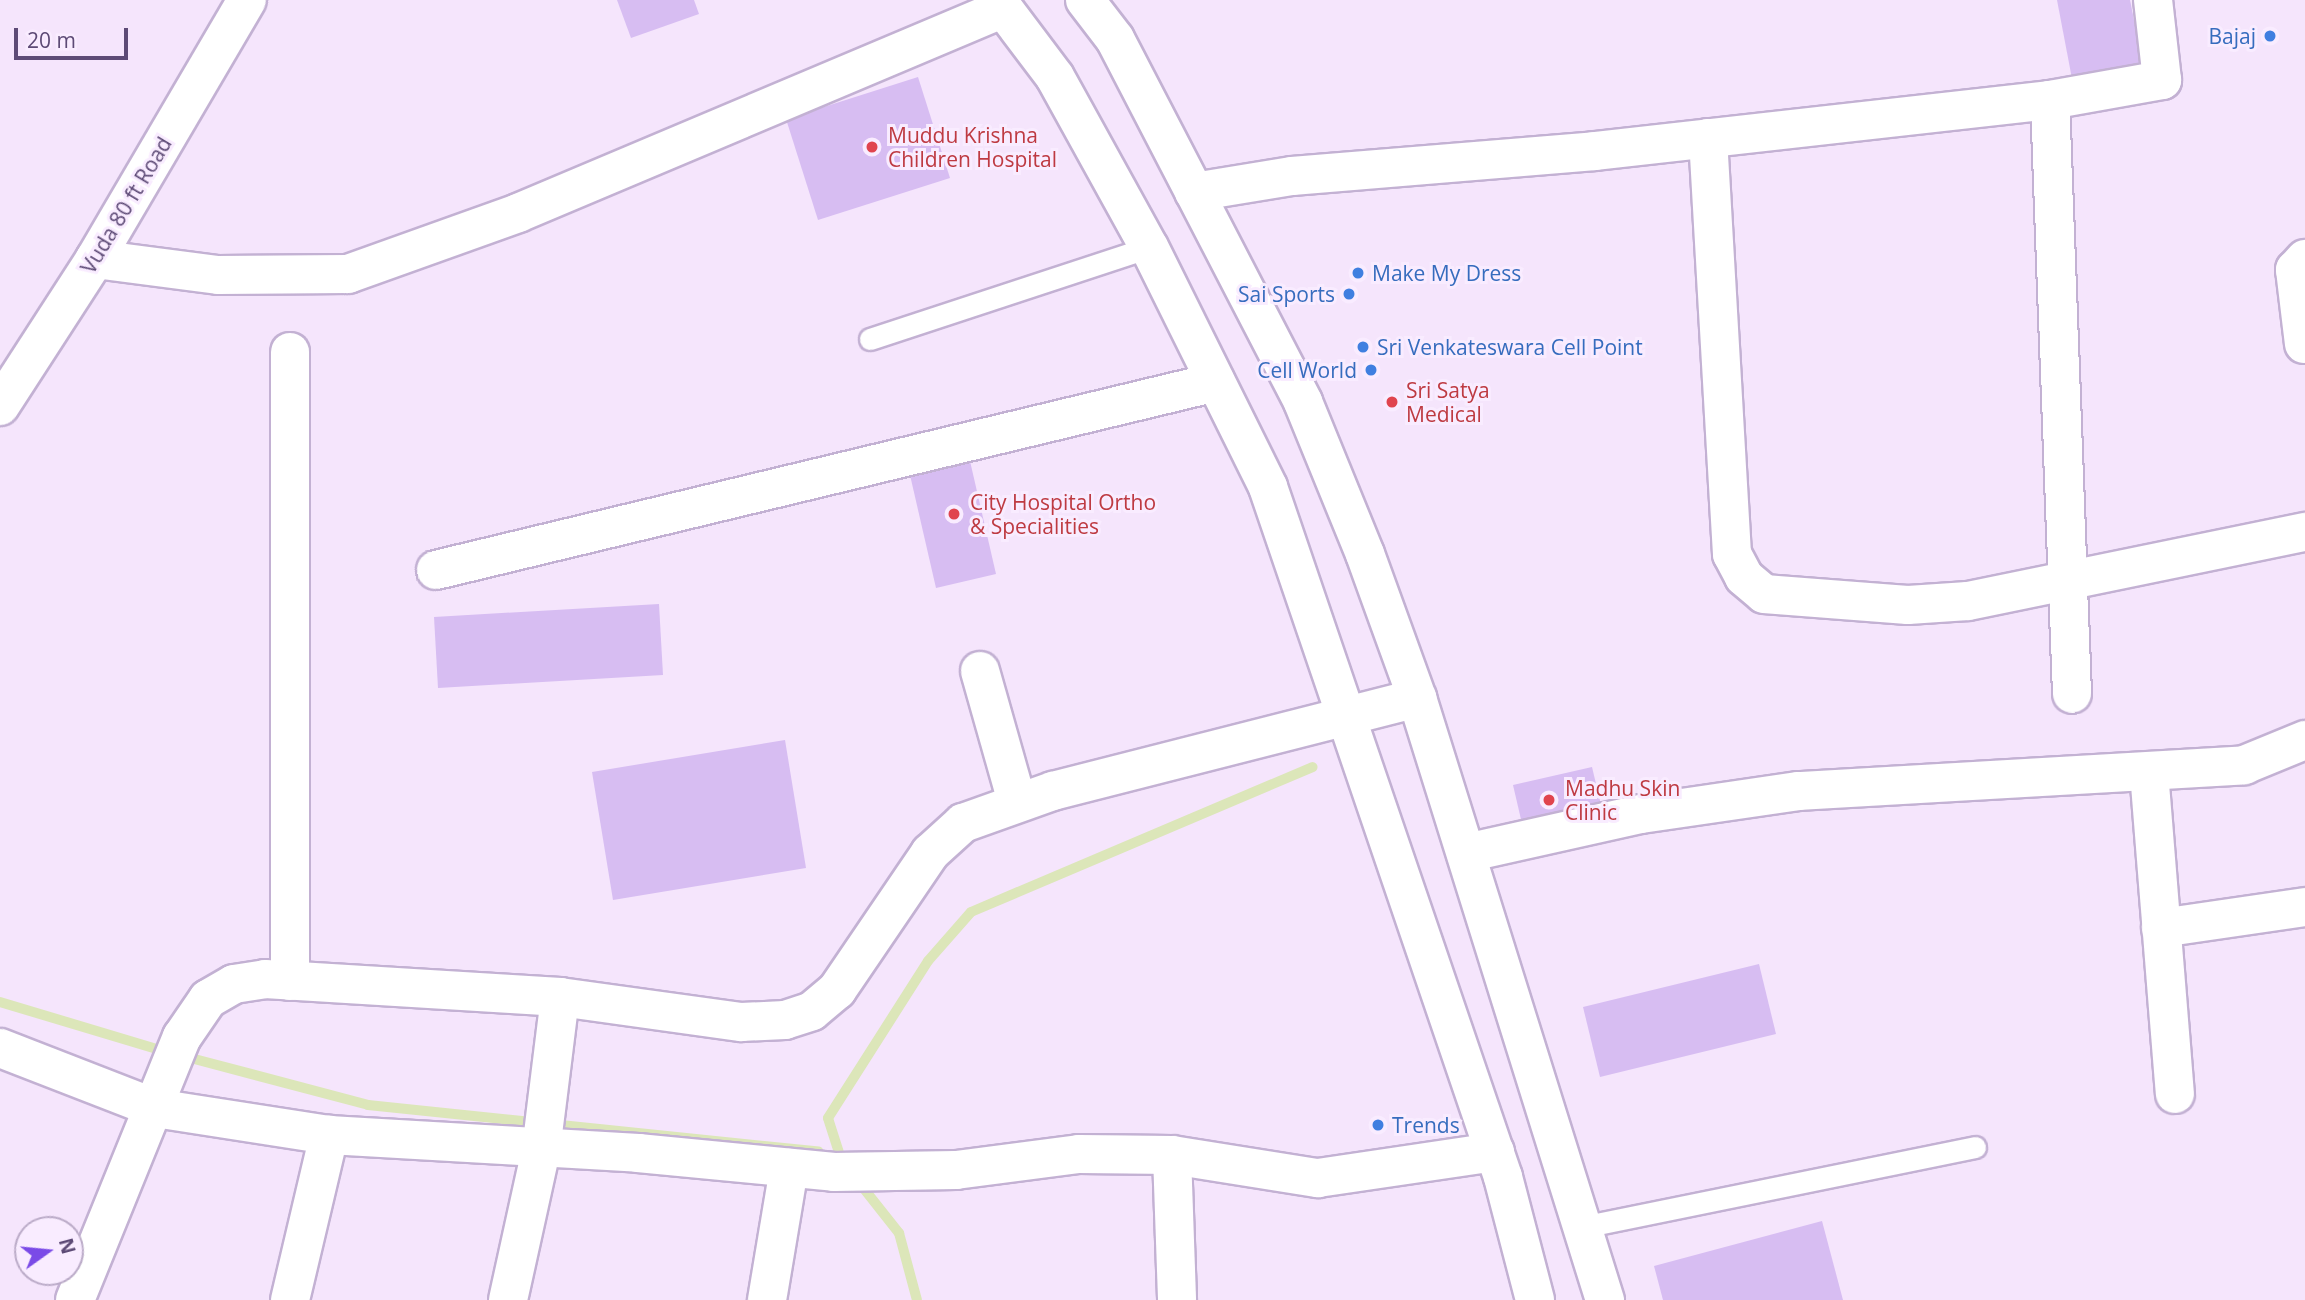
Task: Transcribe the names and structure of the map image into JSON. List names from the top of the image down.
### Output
{
  "streets": {
    "street": ["Vuda 80 ft Road"]
  },
  "places": [
    "Bajaj",
    "Muddu Krishna Children Hospital",
    "Make My Dress",
    "Sai Sports",
    "Sri Venkateswara Cell Point",
    "Cell World",
    "Sri Satya Medical",
    "City Hospital Ortho & Specialities",
    "Madhu Skin Clinic",
    "Trends"
  ],
  "scale_bar": "20 m",
  "north": "right"
}
